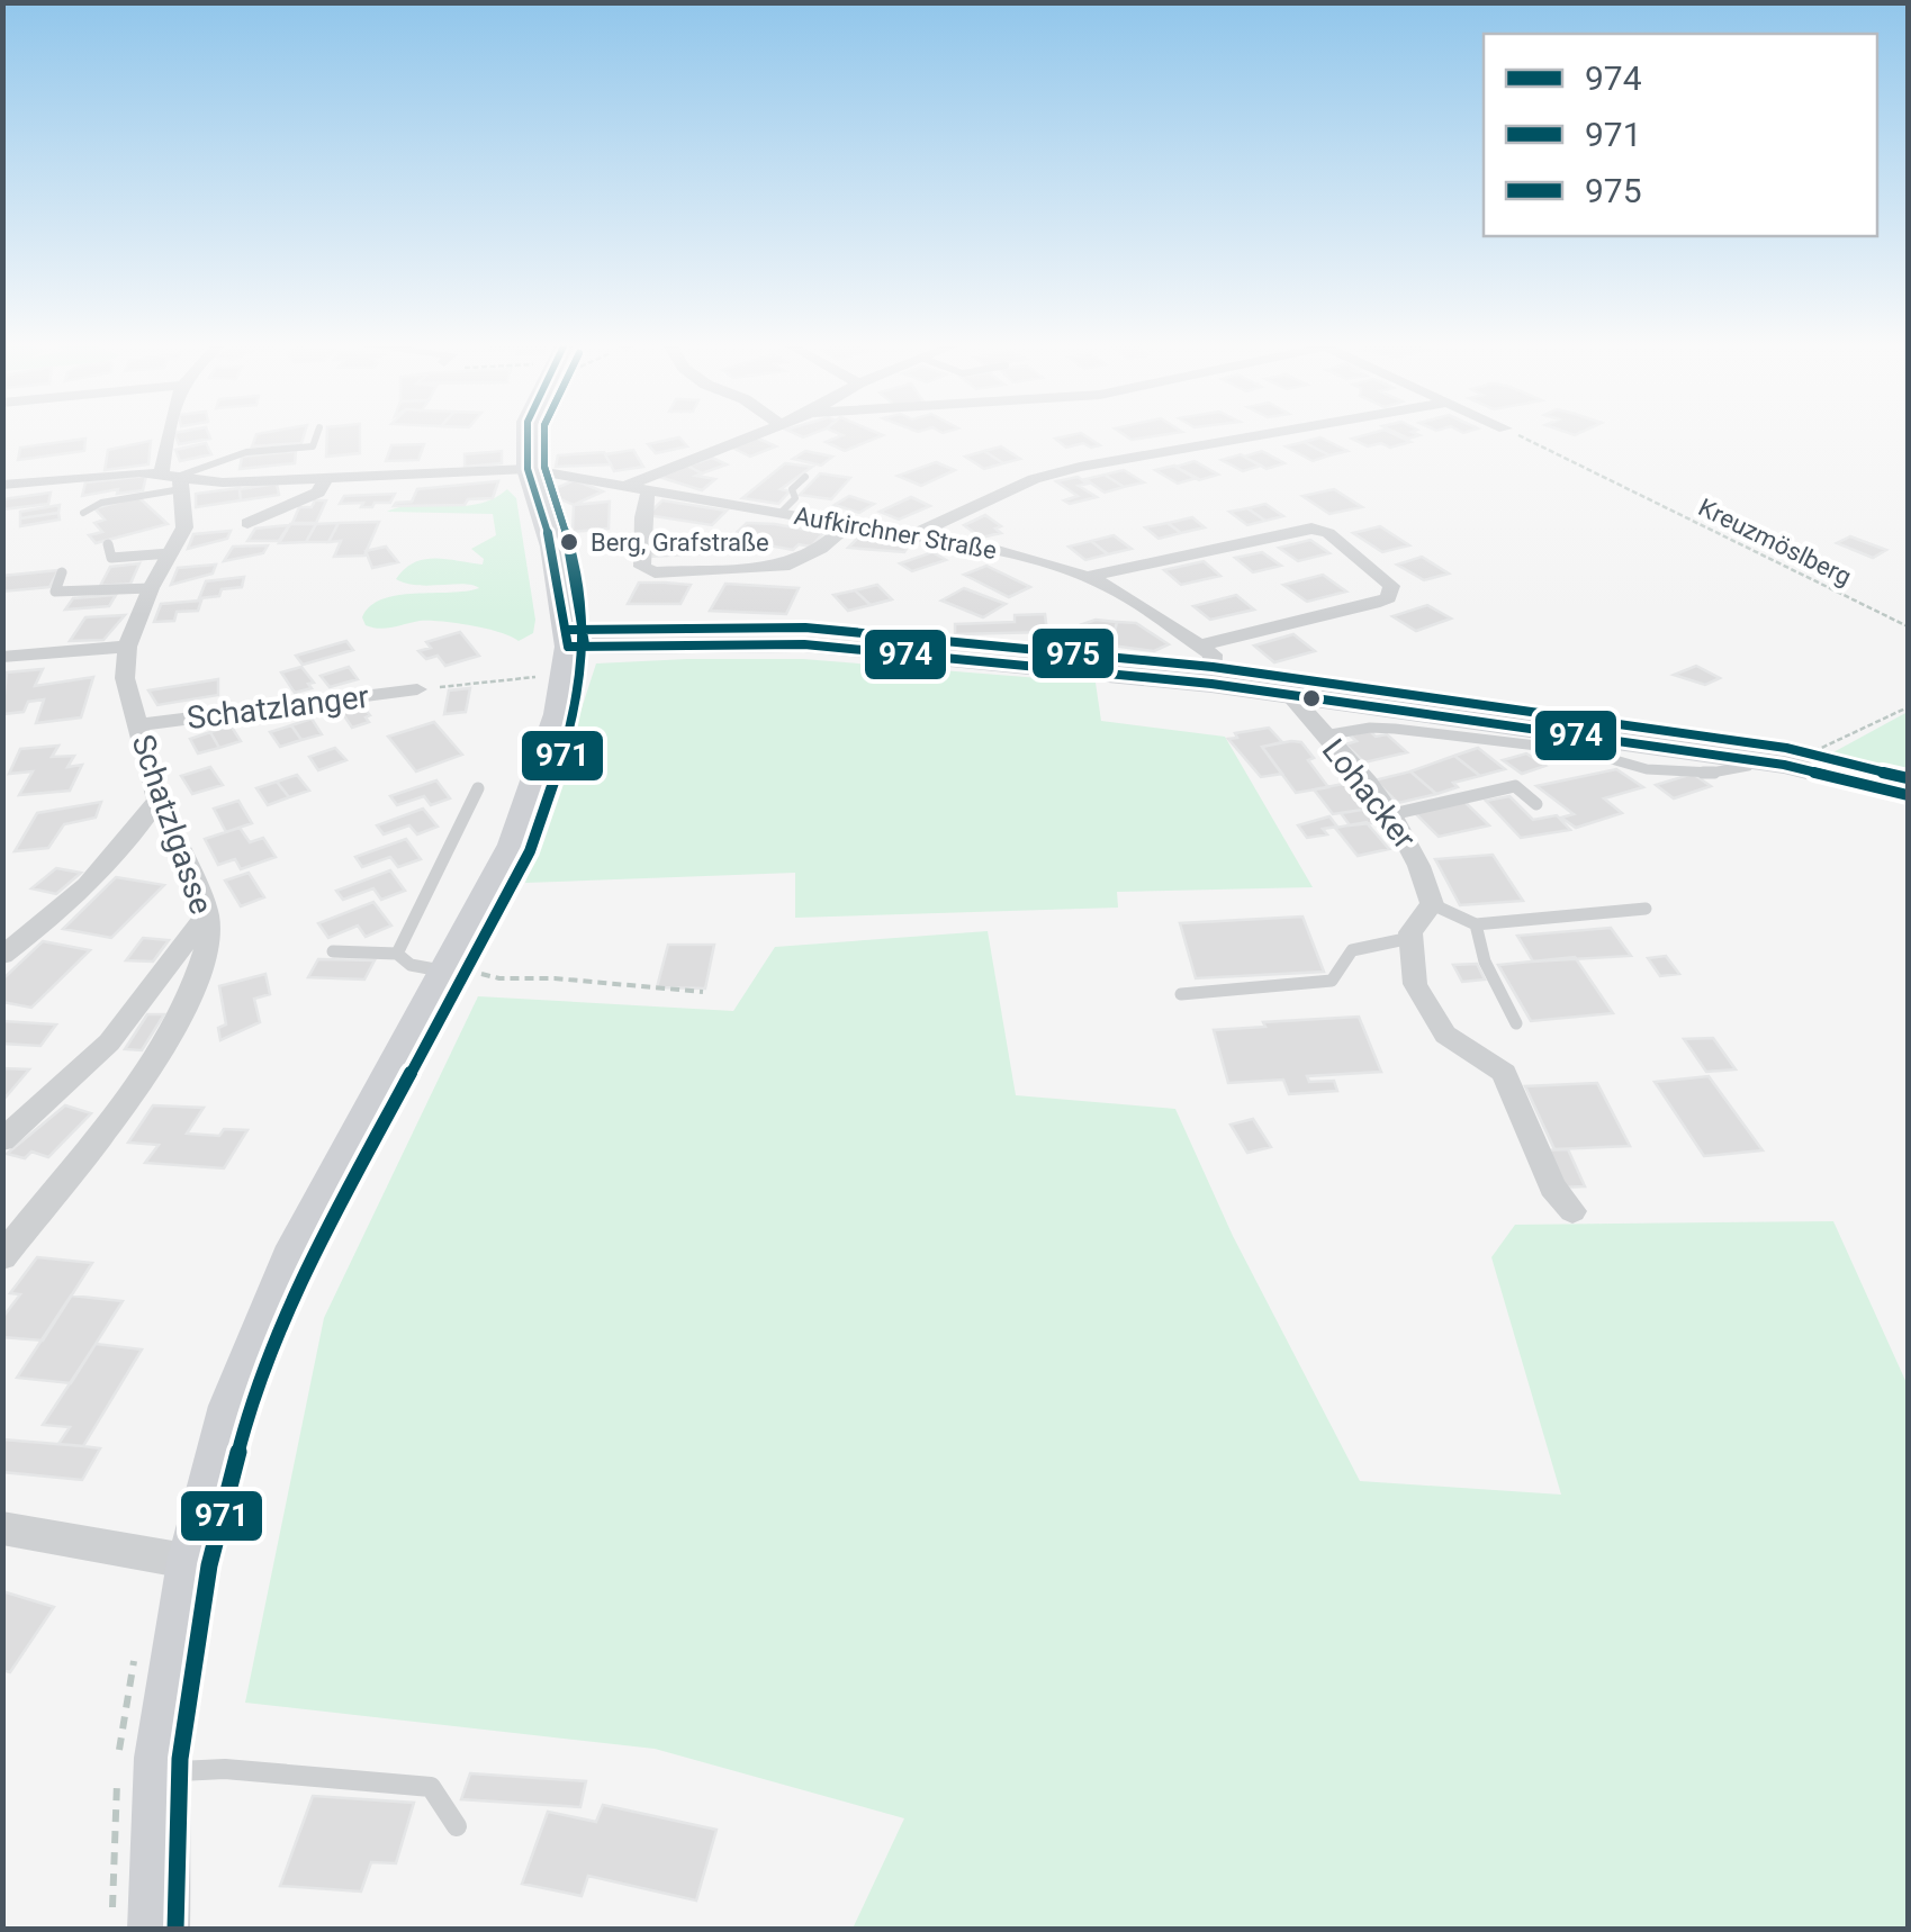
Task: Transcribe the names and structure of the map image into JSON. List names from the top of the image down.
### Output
{
  "streets": {
    "street": [
      "Aufkirchner Straße",
      "Schatzlanger",
      "Lohacker",
      "Schatzlgasse"
    ],
    "path": ["Kreuzmöslberg"]
  },
  "crossings": [
    ["Aufkirchner Straße", "Schatzlgasse"],
    ["Schatzlanger", "Schatzlgasse"]
  ],
  "places": ["Berg, Grafstraße"],
  "lines": ["transit line 974", "transit line 971", "transit line 975"],
  "legend": ["974", "971", "975"]
}
